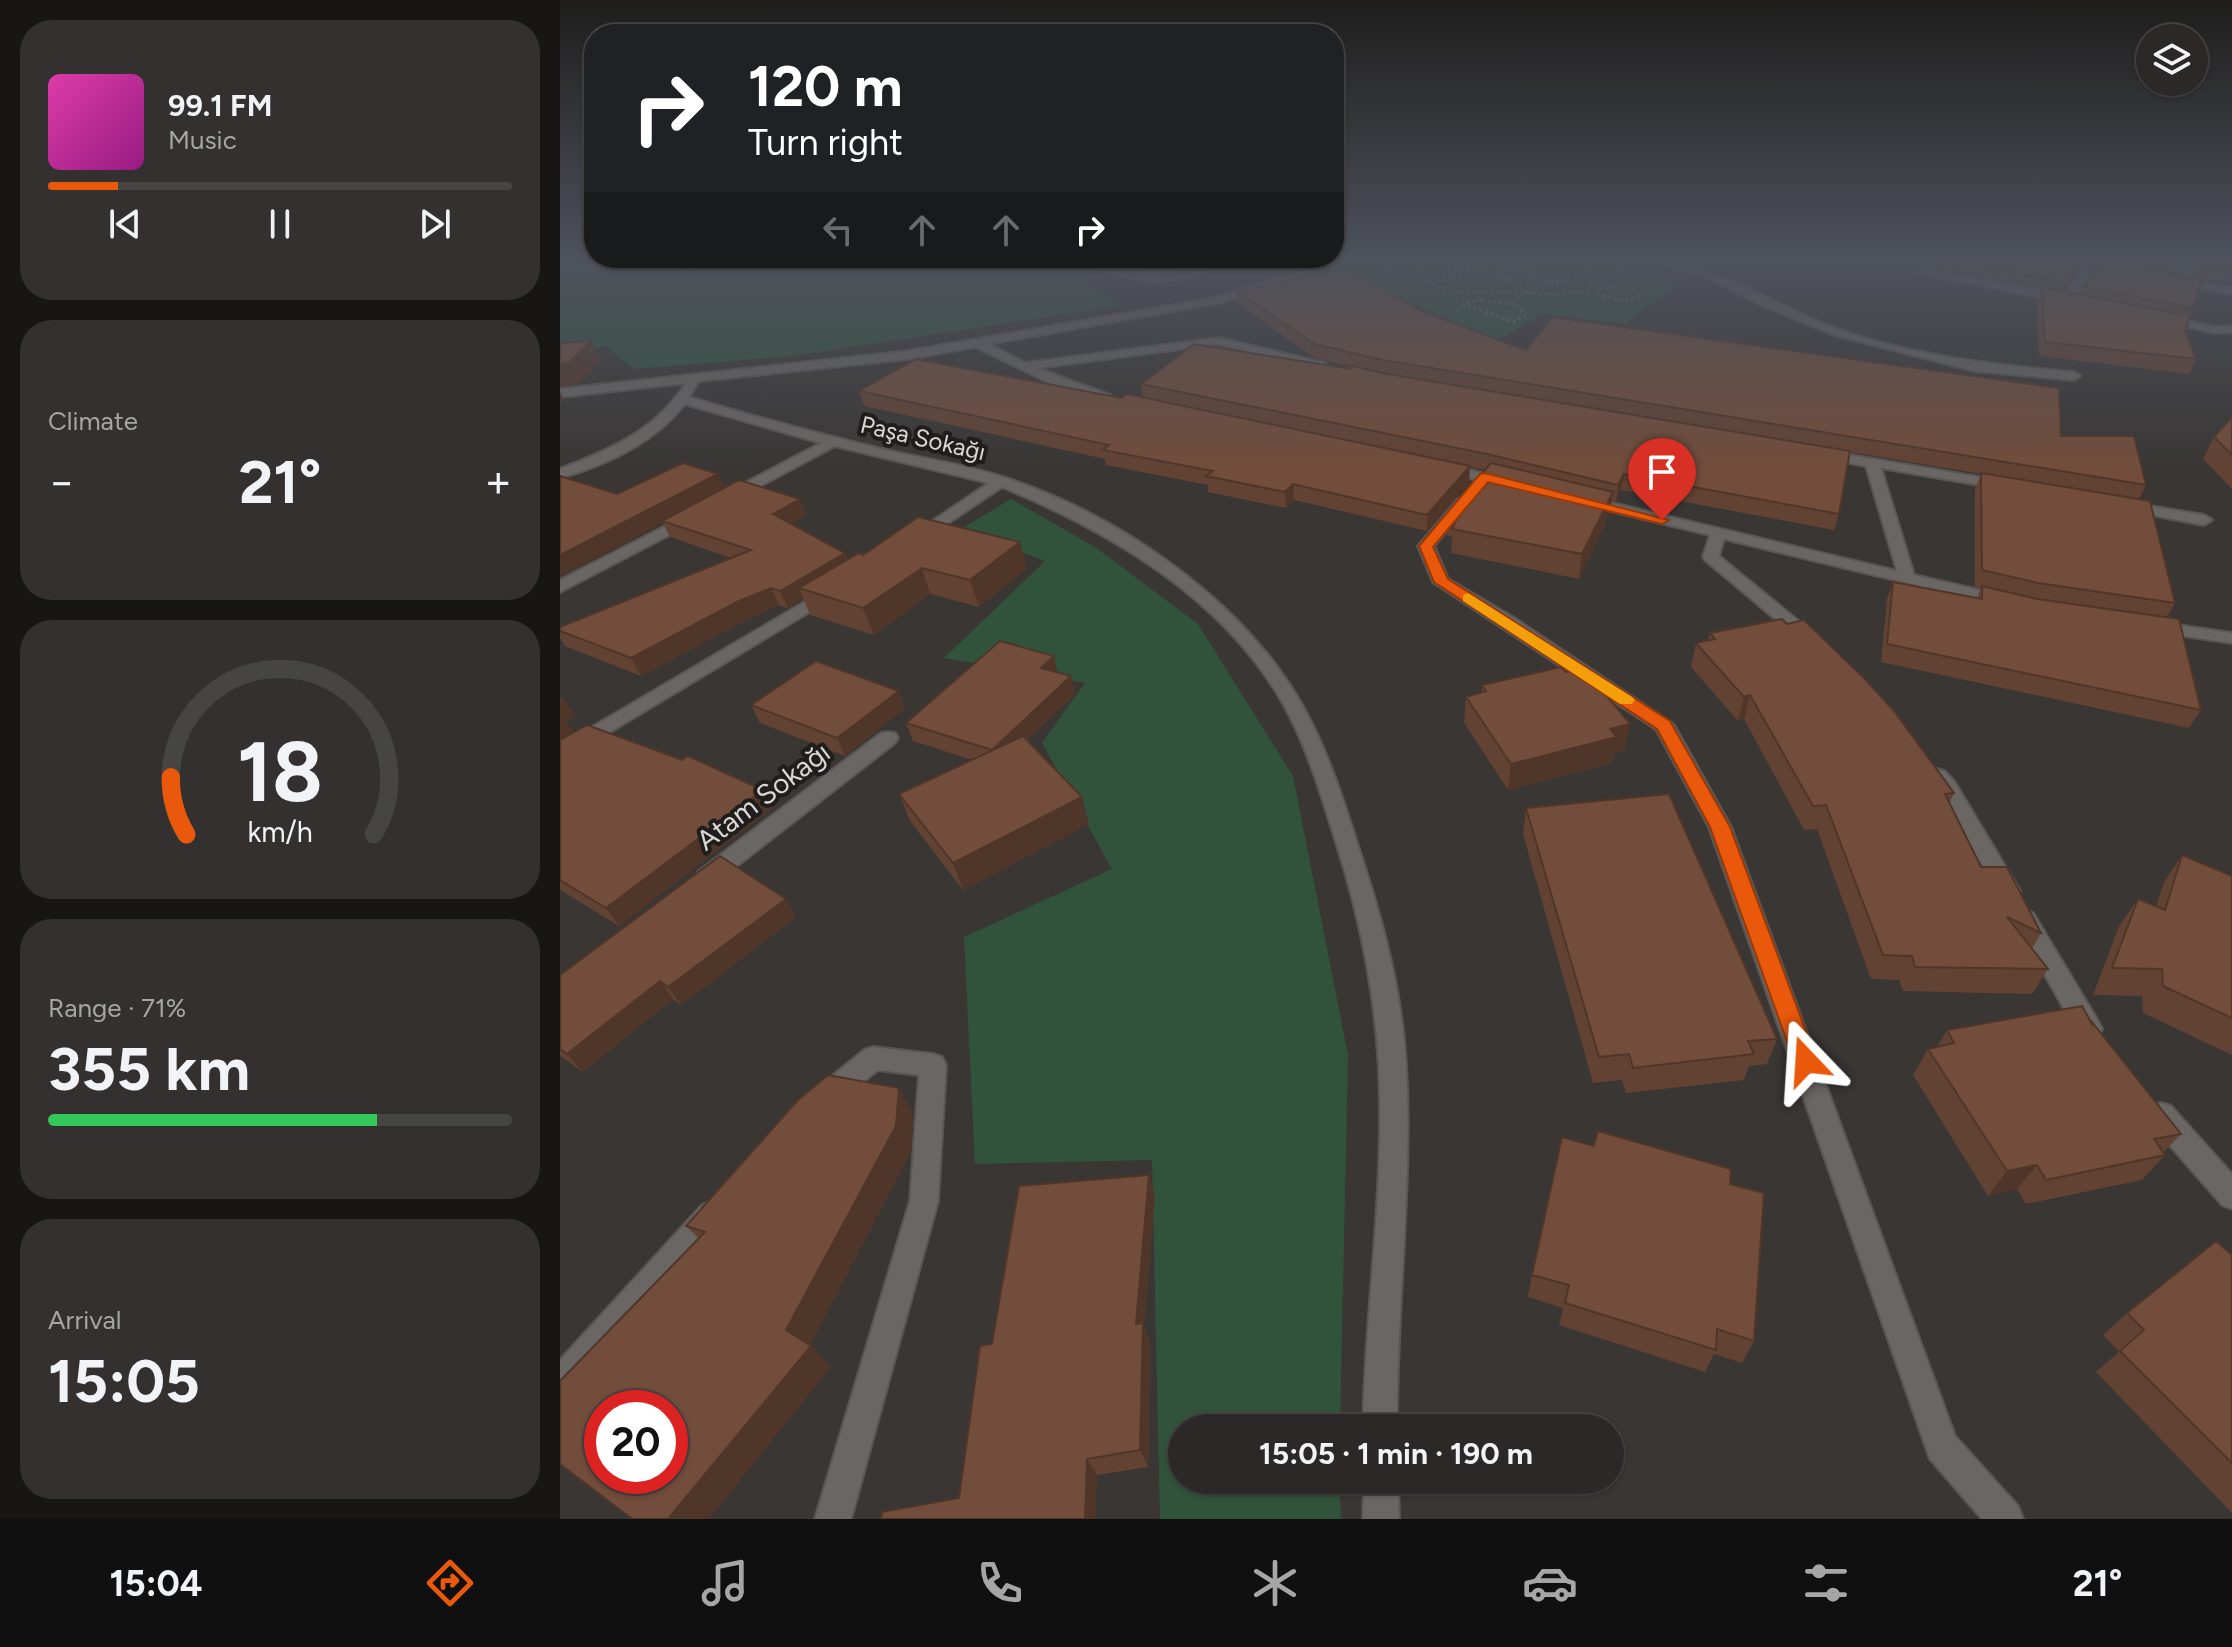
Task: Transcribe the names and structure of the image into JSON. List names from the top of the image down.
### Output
{
  "streets": {
    "street": ["Paşa Sokağı", "Atam Sokağı"]
  },
  "page": {
    "turn": ["120 m", "Turn right"],
    "song": ["99.1 FM", "Music"],
    "tile": [
      "Climate",
      ["Range · 71%", "355 km"],
      ["Arrival", "15:05"]
    ],
    "heat": ["−", "21°", "+"],
    "limit": "20",
    "trip": "15:05 · 1 min · 190 m",
    "tabs": ["15:04", "21°"],
    "gauge": ["18", "km/h"]
  }
}
